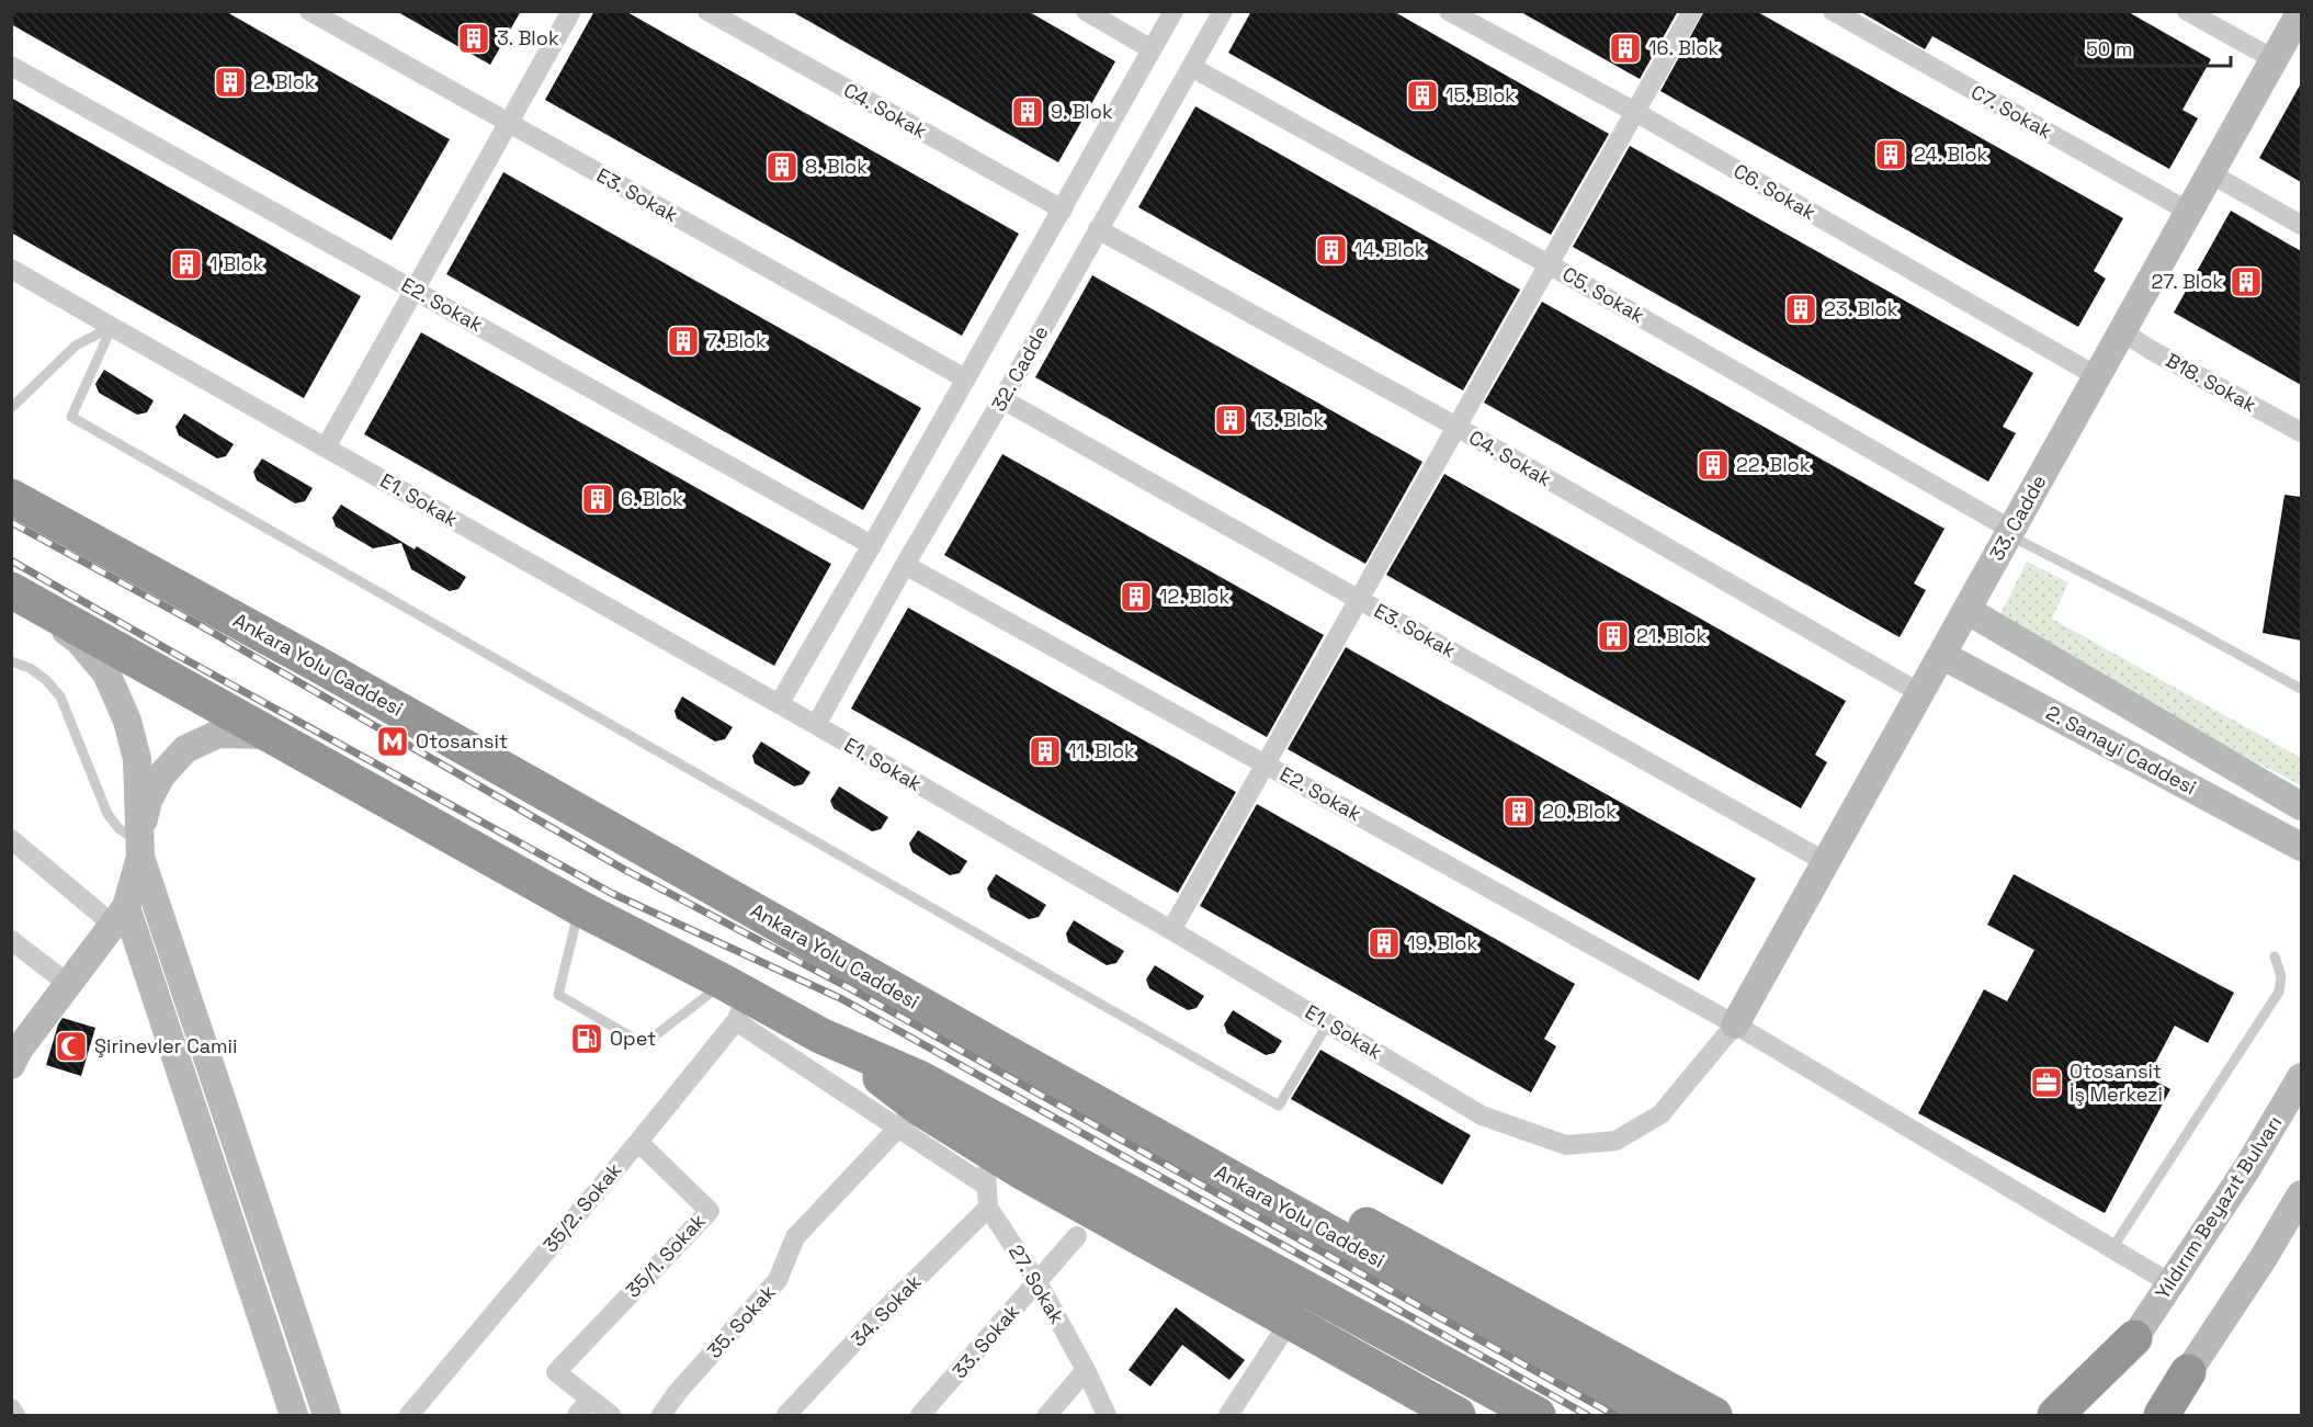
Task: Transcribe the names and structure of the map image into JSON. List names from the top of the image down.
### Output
{
  "streets": {
    "highway": ["Ankara Yolu Caddesi"],
    "main road": ["33. Cadde", "2. Sanayi Caddesi", "Yıldırım Beyazıt Bulvarı"],
    "street": [
      "C4. Sokak",
      "C7. Sokak",
      "C6. Sokak",
      "E3. Sokak",
      "C5. Sokak",
      "E2. Sokak",
      "32. Cadde",
      "B18. Sokak",
      "E1. Sokak",
      "35/2. Sokak",
      "35/1. Sokak",
      "27. Sokak",
      "34. Sokak",
      "35. Sokak",
      "33. Sokak"
    ]
  },
  "crossings": [
    ["C4. Sokak", "32. Cadde"],
    ["C4. Sokak", "33. Cadde"],
    ["C7. Sokak", "33. Cadde"],
    ["C6. Sokak", "33. Cadde"],
    ["E3. Sokak", "32. Cadde"],
    ["E3. Sokak", "33. Cadde"],
    ["C5. Sokak", "32. Cadde"],
    ["C5. Sokak", "33. Cadde"],
    ["E2. Sokak", "32. Cadde"],
    ["E2. Sokak", "E1. Sokak"],
    ["E2. Sokak", "33. Cadde"],
    ["E2. Sokak", "Yıldırım Beyazıt Bulvarı"],
    ["32. Cadde", "E1. Sokak"],
    ["B18. Sokak", "33. Cadde"],
    ["E1. Sokak", "33. Cadde"],
    ["33. Cadde", "2. Sanayi Caddesi"],
    ["35/2. Sokak", "35/1. Sokak"],
    ["27. Sokak", "34. Sokak"],
    ["27. Sokak", "33. Sokak"]
  ],
  "places": {
    "building": [
      "3. Blok",
      "16. Blok",
      "2. Blok",
      "15. Blok",
      "9. Blok",
      "24. Blok",
      "8. Blok",
      "14. Blok",
      "1 Blok",
      "27. Blok",
      "23. Blok",
      "7. Blok",
      "13. Blok",
      "22. Blok",
      "6. Blok",
      "12. Blok",
      "21. Blok",
      "11. Blok",
      "20. Blok",
      "19. Blok"
    ],
    "metro station": ["Otosansit"],
    "fuel station": ["Opet"],
    "mosque": ["Şirinevler Camii"],
    "office": ["Otosansit İş Merkezi"]
  },
  "scale_bar": "50 m"
}
